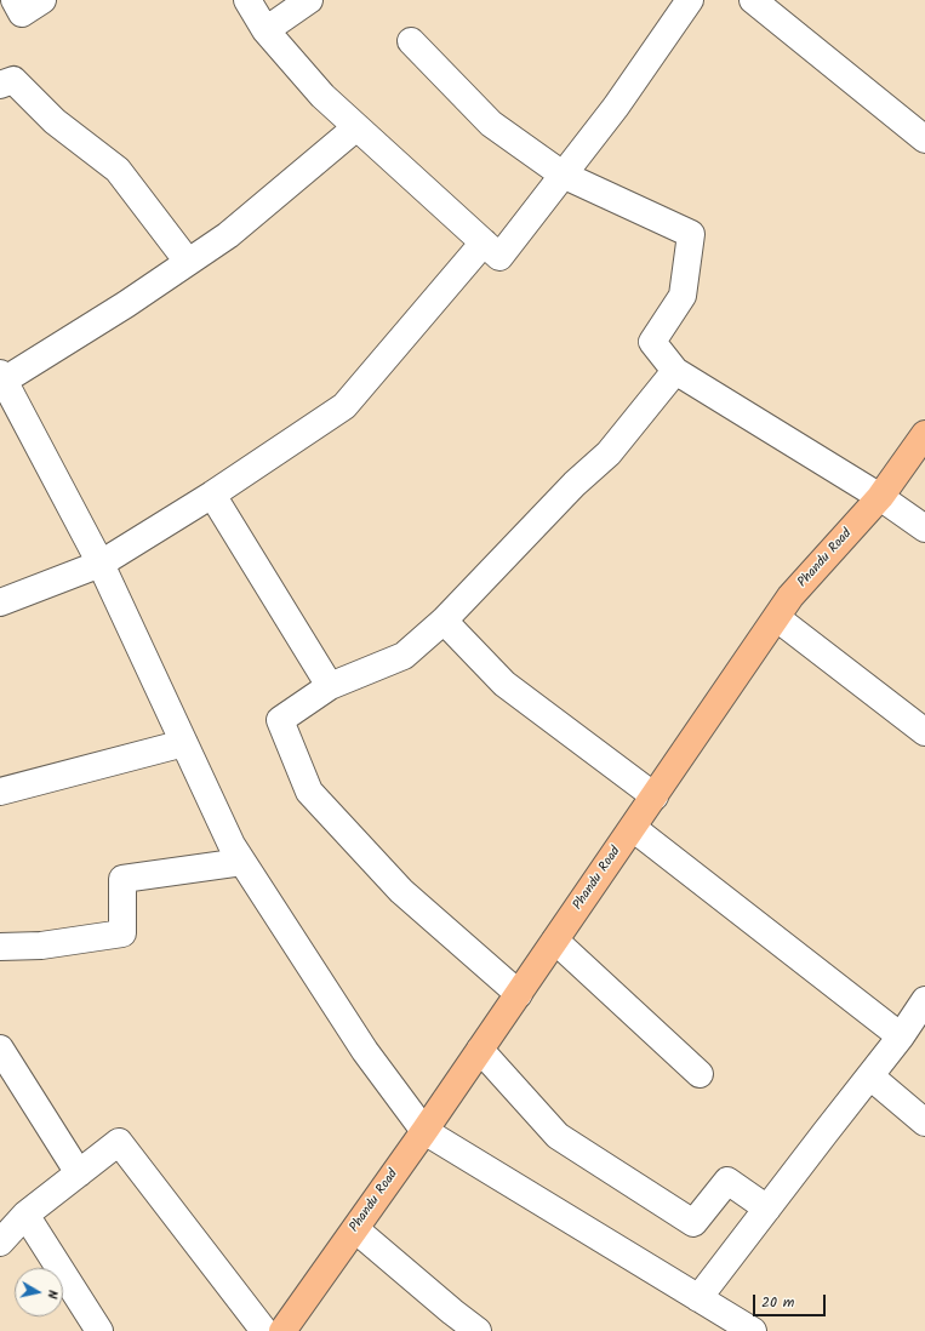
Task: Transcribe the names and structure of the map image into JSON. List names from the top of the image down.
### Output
{
  "streets": {
    "main road": ["Phandu Road"]
  },
  "scale_bar": "20 m",
  "north": "right"
}
